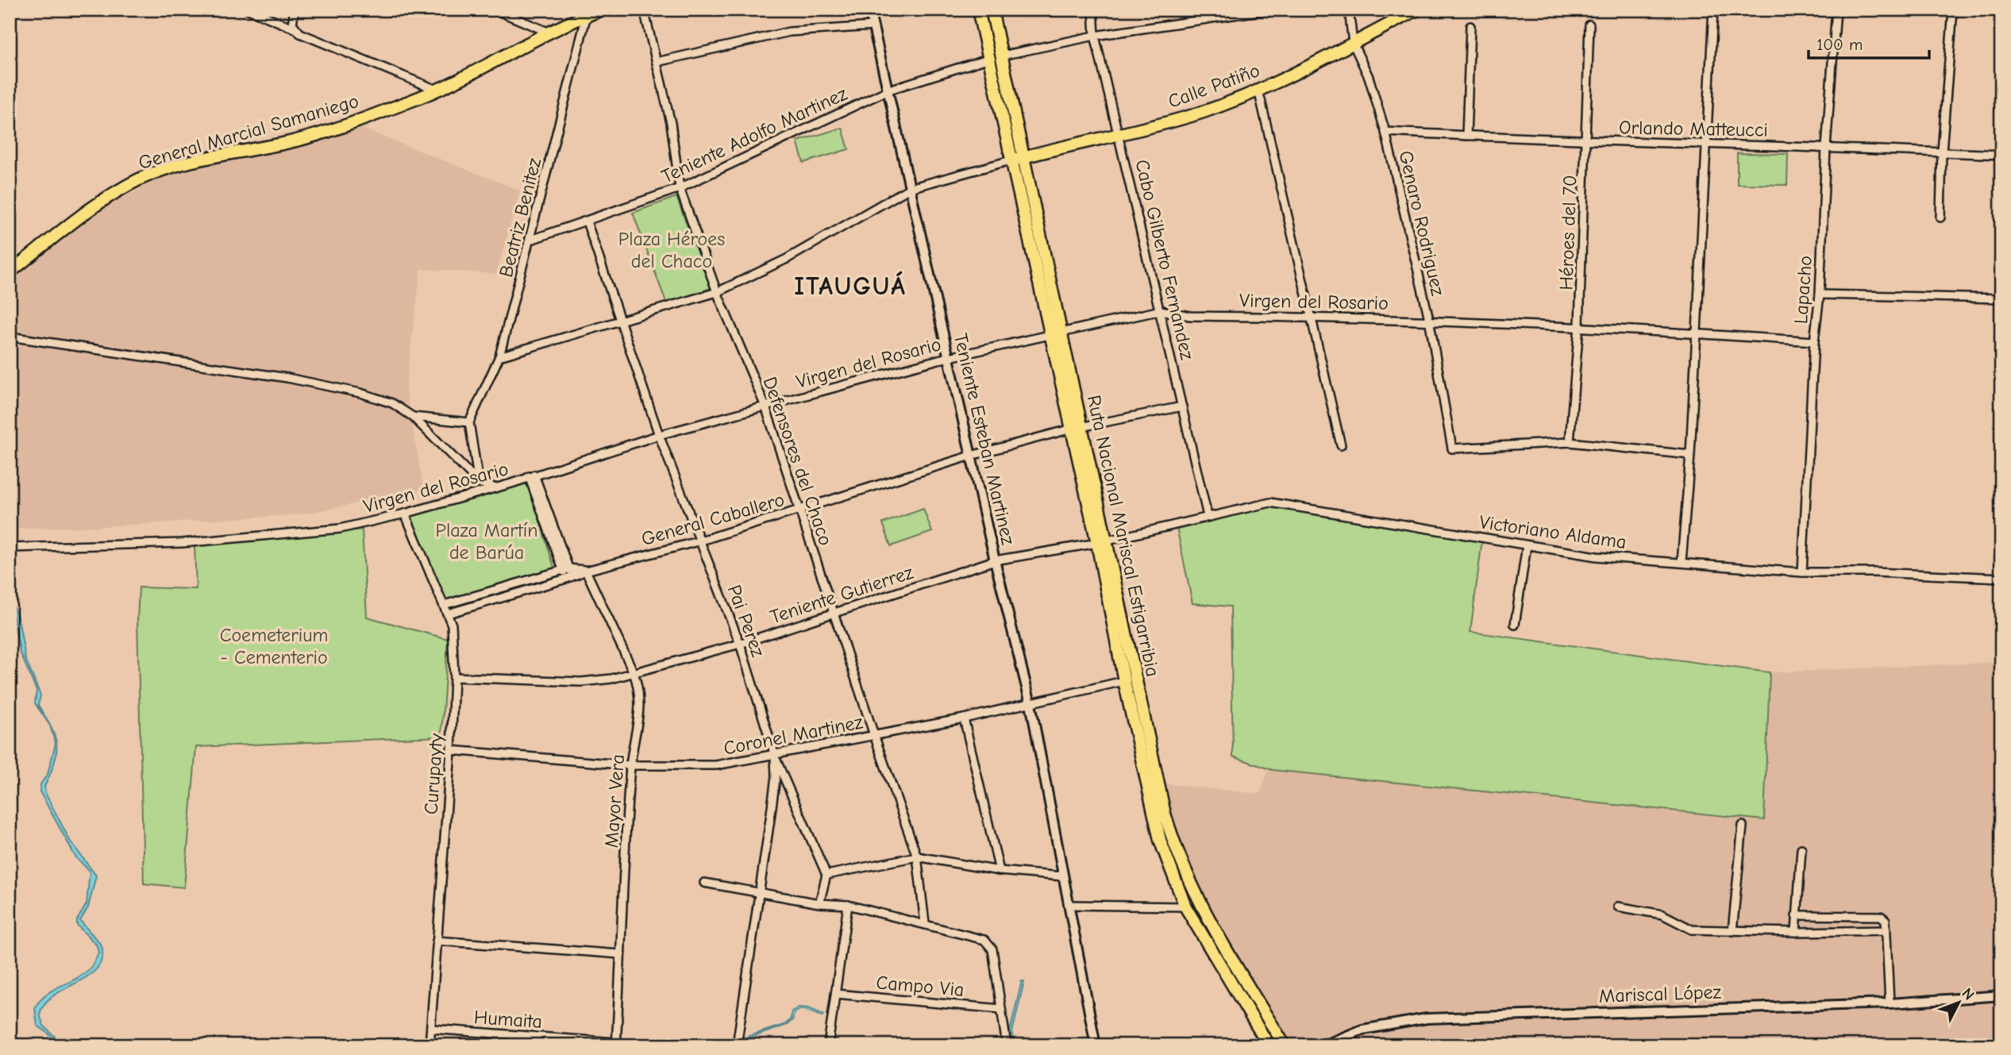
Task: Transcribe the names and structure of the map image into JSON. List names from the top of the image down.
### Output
{
  "streets": {
    "main road": ["Calle Patiño", "General Marcial Samaniego", "Ruta Nacional Mariscal Estigarribia"],
    "street": [
      "Orlando Matteucci",
      "Teniente Adolfo Martinez",
      "Beatriz Benitez",
      "Genaro Rodriguez",
      "Héroes del 70",
      "Cabo Gilberto Fernandez",
      "Lapacho",
      "Virgen del Rosario",
      "Teniente Esteban Martinez",
      "Defensores del Chaco",
      "General Caballero",
      "Victoriano Aldama",
      "Teniente Gutierrez",
      "Pai Perez",
      "Coronel Martinez",
      "Curupayty",
      "Mayor Vera",
      "Campo Via",
      "Mariscal López",
      "Humaita"
    ]
  },
  "crossings": [
    ["Calle Patiño", "Genaro Rodriguez"],
    ["Calle Patiño", "Cabo Gilberto Fernandez"],
    ["Calle Patiño", "Ruta Nacional Mariscal Estigarribia"],
    ["Orlando Matteucci", "Genaro Rodriguez"],
    ["Orlando Matteucci", "Héroes del 70"],
    ["Orlando Matteucci", "Lapacho"],
    ["General Marcial Samaniego", "Beatriz Benitez"],
    ["Teniente Adolfo Martinez", "Beatriz Benitez"],
    ["Teniente Adolfo Martinez", "Cabo Gilberto Fernandez"],
    ["Teniente Adolfo Martinez", "Teniente Esteban Martinez"],
    ["Teniente Adolfo Martinez", "Defensores del Chaco"],
    ["Teniente Adolfo Martinez", "Ruta Nacional Mariscal Estigarribia"],
    ["Teniente Adolfo Martinez", "Pai Perez"],
    ["Genaro Rodriguez", "Héroes del 70"],
    ["Genaro Rodriguez", "Virgen del Rosario"],
    ["Héroes del 70", "Virgen del Rosario"],
    ["Cabo Gilberto Fernandez", "Virgen del Rosario"],
    ["Cabo Gilberto Fernandez", "General Caballero"],
    ["Cabo Gilberto Fernandez", "Victoriano Aldama"],
    ["Lapacho", "Virgen del Rosario"],
    ["Lapacho", "Victoriano Aldama"],
    ["Virgen del Rosario", "Teniente Esteban Martinez"],
    ["Virgen del Rosario", "Defensores del Chaco"],
    ["Virgen del Rosario", "Ruta Nacional Mariscal Estigarribia"],
    ["Virgen del Rosario", "Pai Perez"],
    ["Virgen del Rosario", "Curupayty"],
    ["Teniente Esteban Martinez", "General Caballero"],
    ["Teniente Esteban Martinez", "Teniente Gutierrez"],
    ["Teniente Esteban Martinez", "Coronel Martinez"],
    ["Defensores del Chaco", "General Caballero"],
    ["Defensores del Chaco", "Teniente Gutierrez"],
    ["Defensores del Chaco", "Coronel Martinez"],
    ["General Caballero", "Ruta Nacional Mariscal Estigarribia"],
    ["General Caballero", "Pai Perez"],
    ["General Caballero", "Curupayty"],
    ["General Caballero", "Mayor Vera"],
    ["Victoriano Aldama", "Ruta Nacional Mariscal Estigarribia"],
    ["Victoriano Aldama", "Teniente Gutierrez"],
    ["Ruta Nacional Mariscal Estigarribia", "Teniente Gutierrez"],
    ["Ruta Nacional Mariscal Estigarribia", "Coronel Martinez"],
    ["Teniente Gutierrez", "Pai Perez"],
    ["Teniente Gutierrez", "Curupayty"],
    ["Teniente Gutierrez", "Mayor Vera"],
    ["Pai Perez", "Coronel Martinez"],
    ["Coronel Martinez", "Curupayty"],
    ["Coronel Martinez", "Mayor Vera"],
    ["Curupayty", "Humaita"],
    ["Mayor Vera", "Humaita"]
  ],
  "districts": ["ITAUGUÁ"],
  "parks": ["Plaza Héroes del Chaco", "Plaza Martín de Barúa", "Coemeterium - Cementerio"],
  "scale_bar": "100 m",
  "north": "top right"
}
